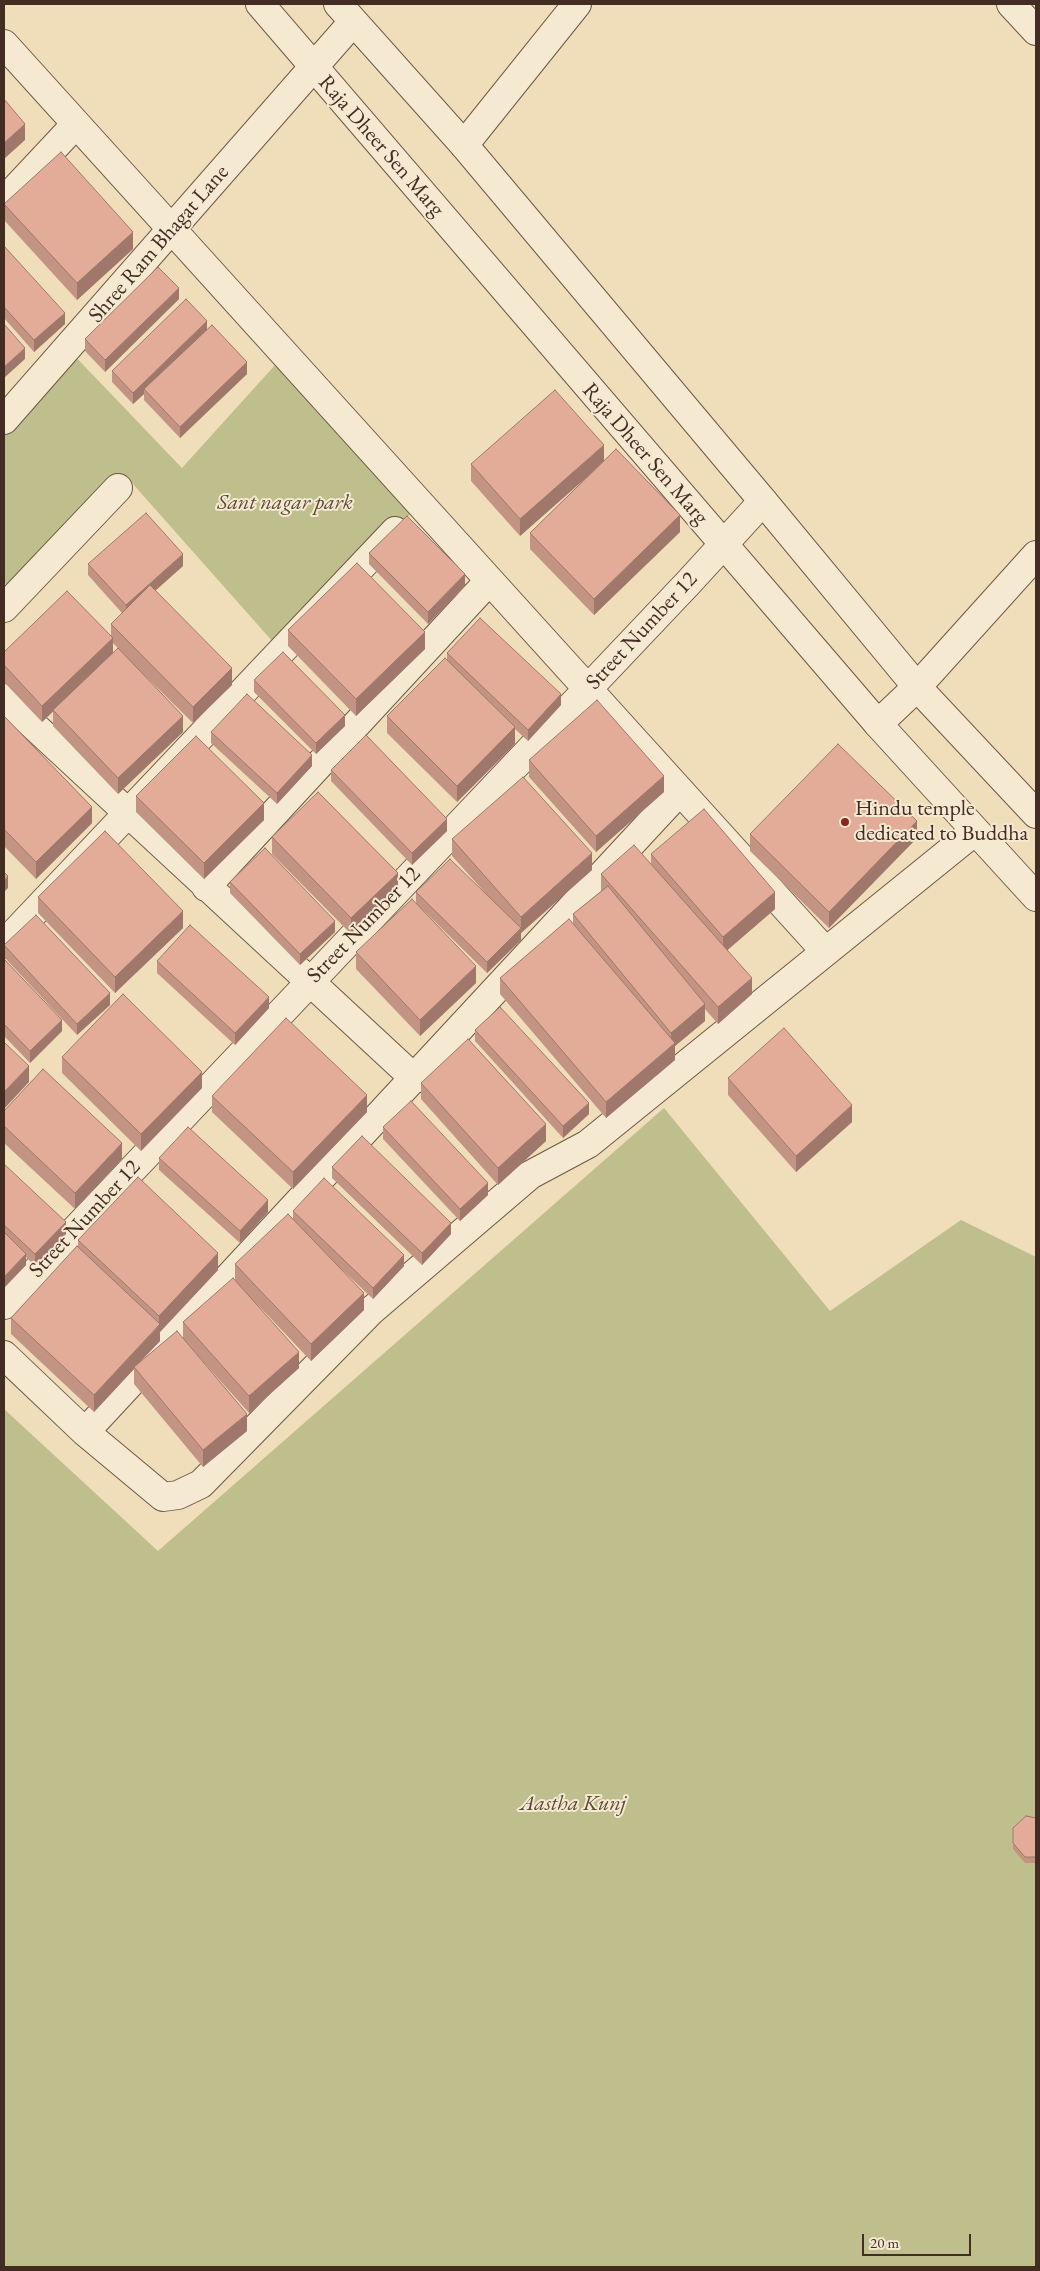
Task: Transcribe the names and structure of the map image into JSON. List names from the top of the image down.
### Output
{
  "streets": {
    "street": ["Raja Dheer Sen Marg", "Shree Ram Bhagat Lane", "Street Number 12"]
  },
  "crossings": [
    ["Raja Dheer Sen Marg", "Shree Ram Bhagat Lane"],
    ["Raja Dheer Sen Marg", "Street Number 12"]
  ],
  "parks": ["Sant nagar park", "Aastha Kunj"],
  "places": ["Hindu temple dedicated to Buddha"],
  "scale_bar": "20 m"
}
